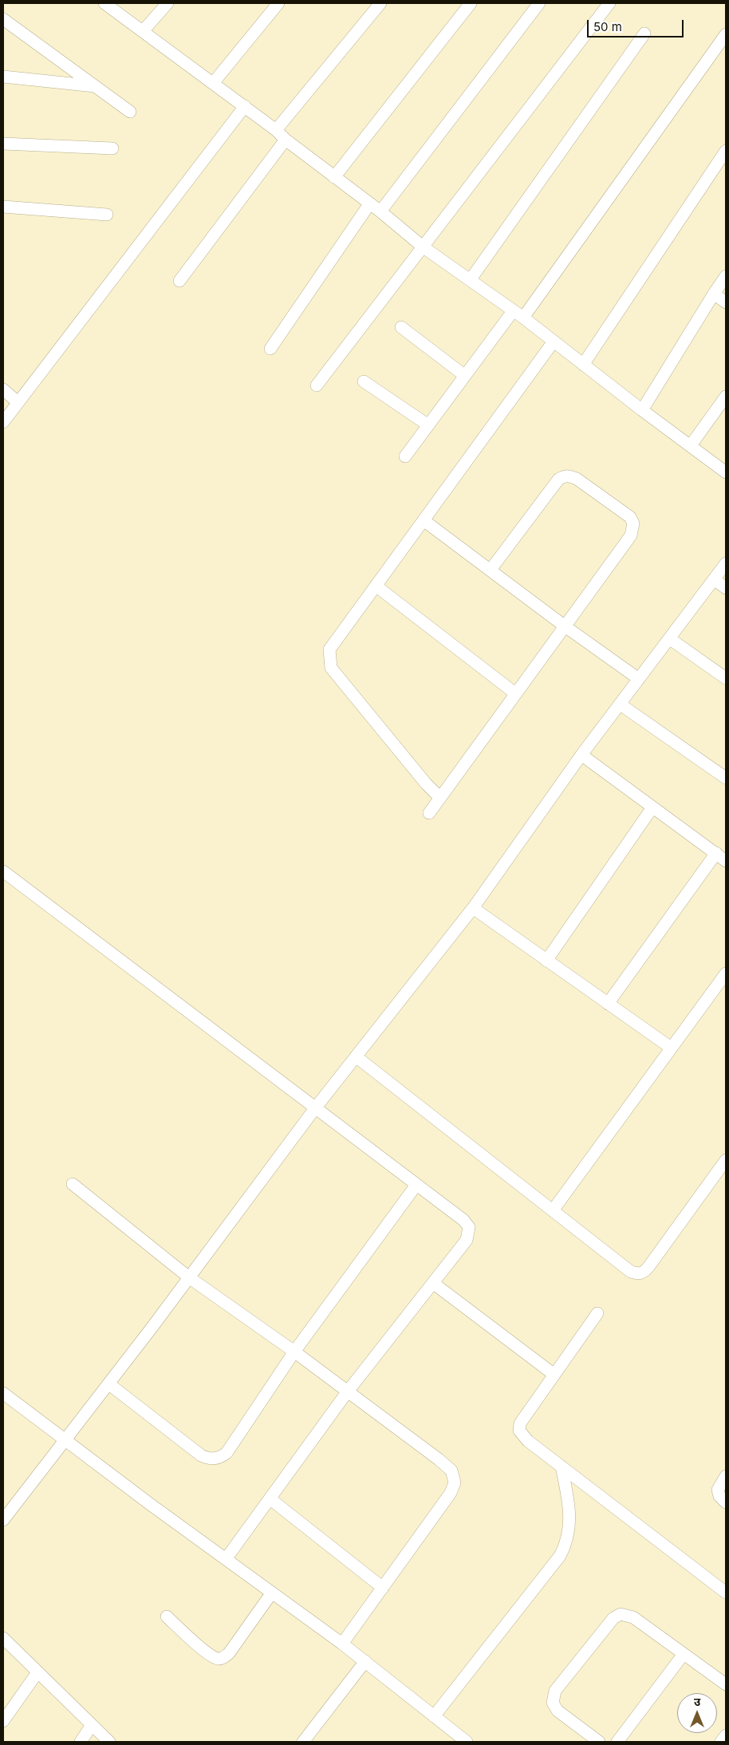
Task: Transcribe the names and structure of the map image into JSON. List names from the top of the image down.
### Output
{
  "scale_bar": "50 m",
  "north": "top"
}
